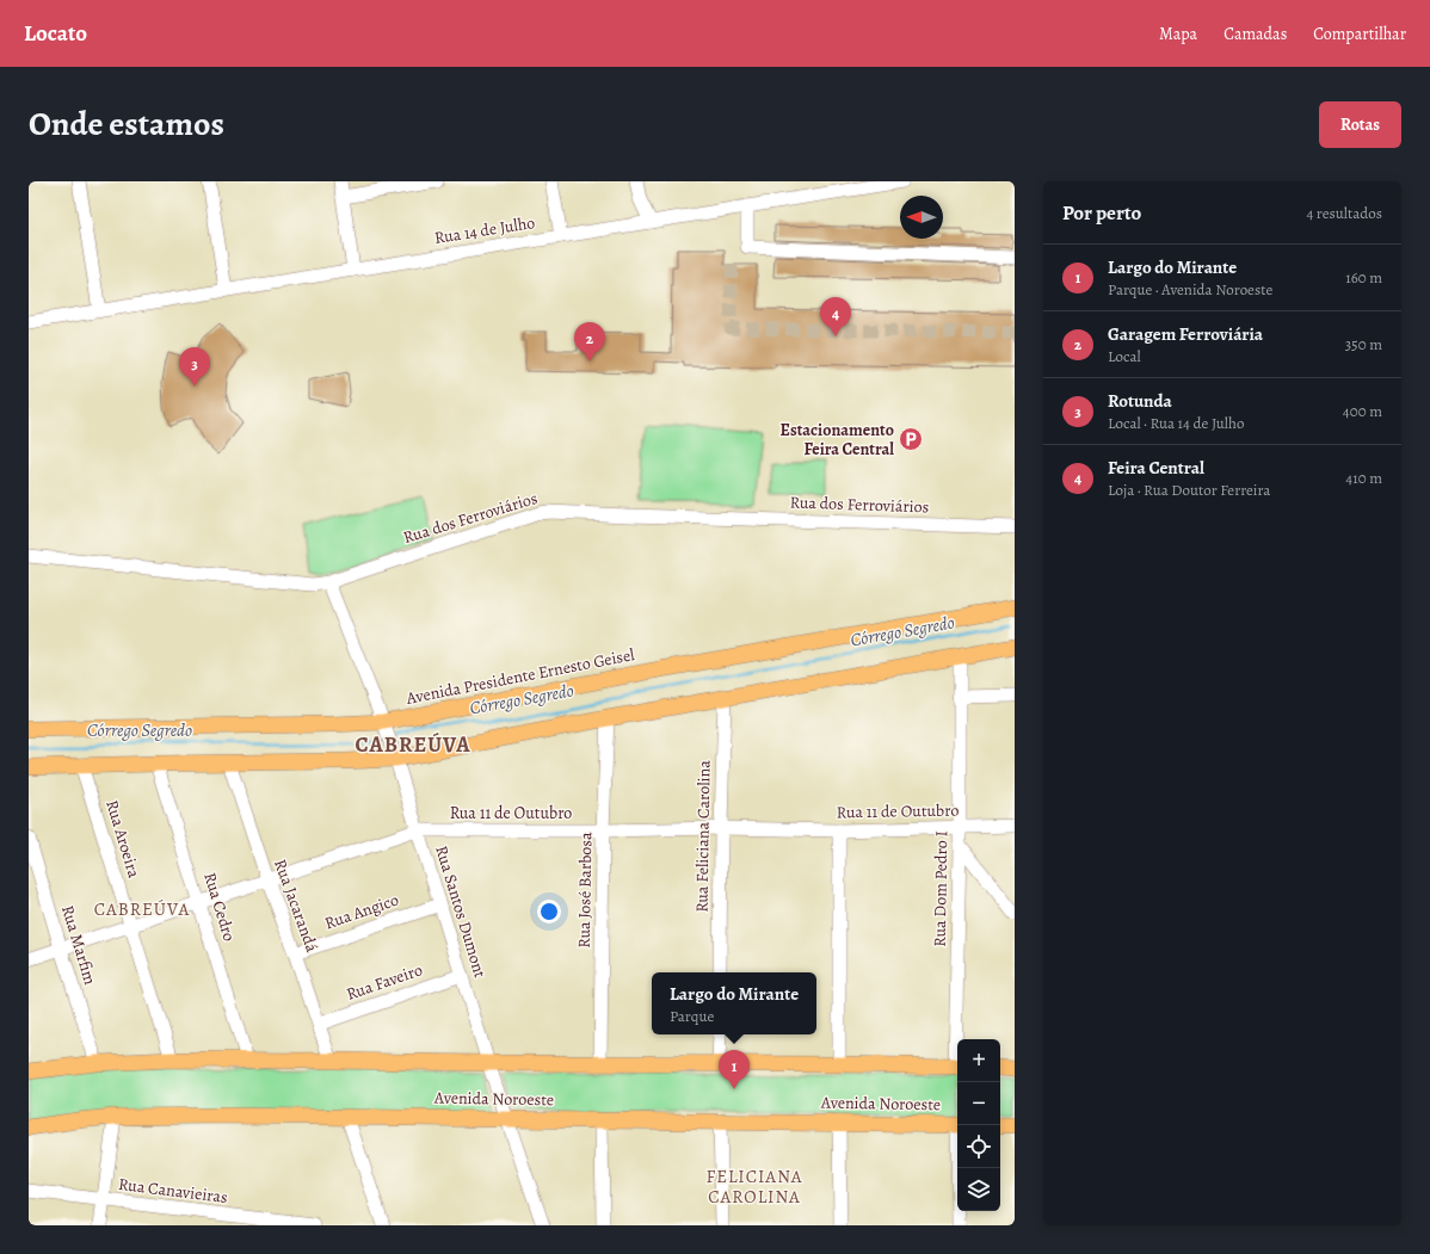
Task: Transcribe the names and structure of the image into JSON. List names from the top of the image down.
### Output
{
  "streets": {
    "main road": ["Avenida Presidente Ernesto Geisel", "Avenida Noroeste"],
    "street": [
      "Rua 14 de Julho",
      "Rua dos Ferroviários",
      "Rua 11 de Outubro",
      "Rua Feliciana Carolina",
      "Rua Aroeira",
      "Rua Dom Pedro I",
      "Rua José Barbosa",
      "Rua Jacarandá",
      "Rua Cedro",
      "Rua Angico",
      "Rua Santos Dumont",
      "Rua Marfim",
      "Rua Faveiro",
      "Rua Canavieiras"
    ]
  },
  "crossings": [
    ["Rua dos Ferroviários", "Rua Santos Dumont"],
    ["Avenida Presidente Ernesto Geisel", "Rua Santos Dumont"],
    ["Rua 11 de Outubro", "Rua Feliciana Carolina"],
    ["Rua 11 de Outubro", "Rua Aroeira"],
    ["Rua 11 de Outubro", "Rua Dom Pedro I"],
    ["Rua 11 de Outubro", "Rua José Barbosa"],
    ["Rua 11 de Outubro", "Rua Jacarandá"],
    ["Rua 11 de Outubro", "Rua Cedro"],
    ["Rua 11 de Outubro", "Rua Santos Dumont"],
    ["Rua 11 de Outubro", "Rua Marfim"],
    ["Rua Jacarandá", "Rua Angico"],
    ["Rua Jacarandá", "Rua Faveiro"],
    ["Rua Angico", "Rua Santos Dumont"],
    ["Rua Santos Dumont", "Rua Faveiro"],
    ["Rua Santos Dumont", "Avenida Noroeste"]
  ],
  "districts": ["CABREÚVA", "CABREÚVA", "FELICIANA CAROLINA"],
  "water": ["Córrego Segredo"],
  "places": {
    "parking": ["Estacionamento Feira Central"]
  },
  "north": "left",
  "page": {
    "header": "Locato",
    "nav": ["Mapa", "Camadas", "Compartilhar"],
    "title": "Onde estamos",
    "buttons": "Rotas",
    "heading": ["Por perto", "4 resultados"],
    "list": [
      {
        "mark": "1",
        "name": "Largo do Mirante",
        "note": "Parque · Avenida Noroeste",
        "value": "160 m"
      },
      {
        "mark": "2",
        "name": "Garagem Ferroviária",
        "note": "Local",
        "value": "350 m"
      },
      {
        "mark": "3",
        "name": "Rotunda",
        "note": "Local · Rua 14 de Julho",
        "value": "400 m"
      },
      {
        "mark": "4",
        "name": "Feira Central",
        "note": "Loja · Rua Doutor Ferreira",
        "value": "410 m"
      }
    ],
    "pins": [
      "4",
      "2",
      "3",
      "1"
    ],
    "popup": ["Largo do Mirante", "Parque"],
    "map_buttons": ["+", "−"]
  }
}
